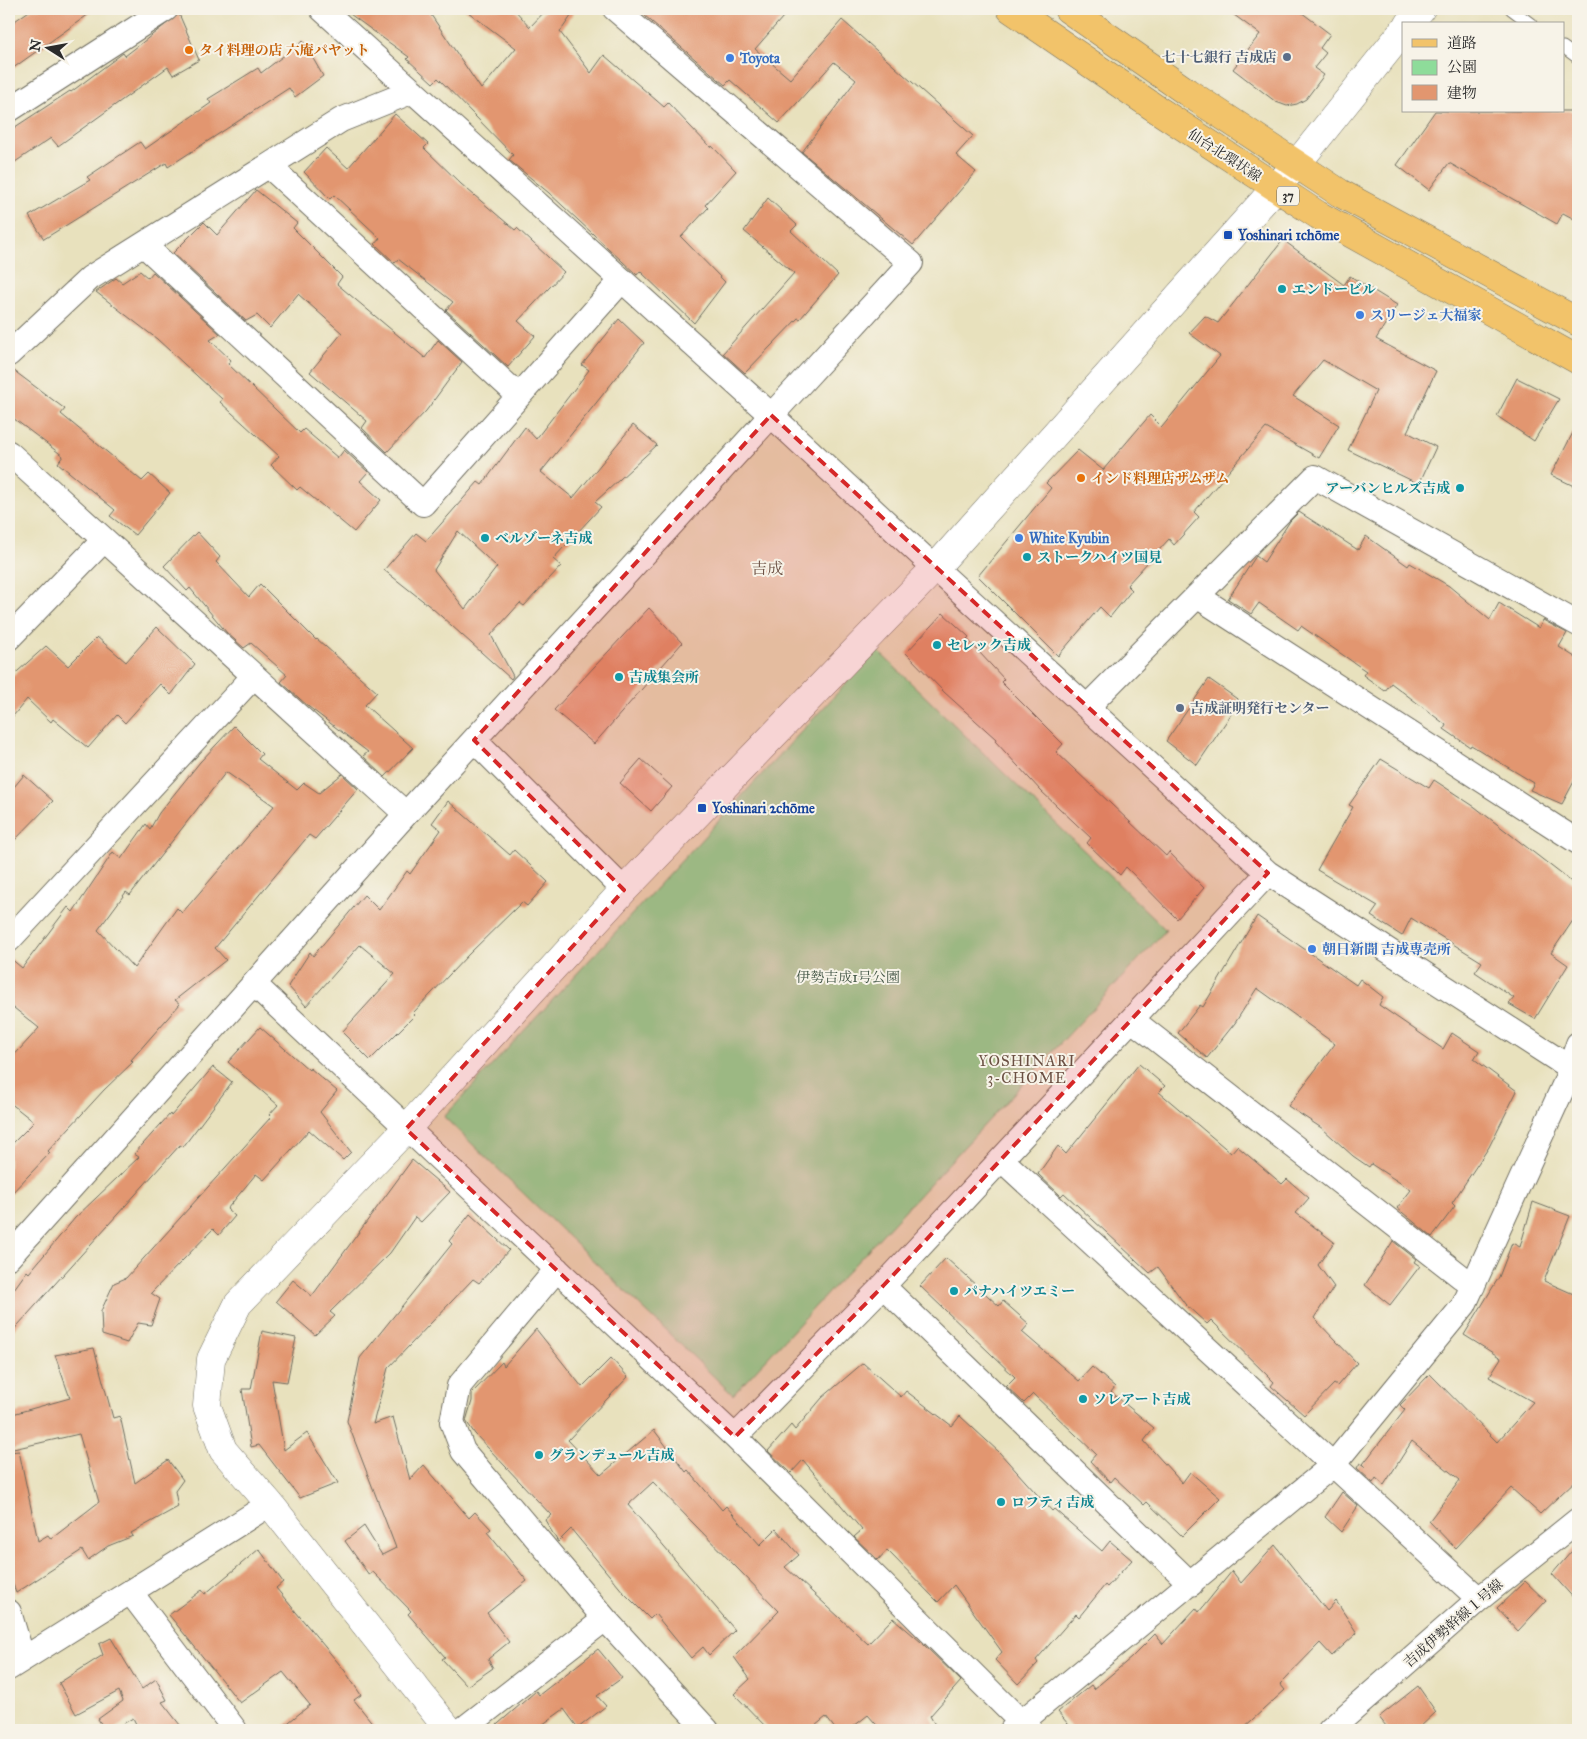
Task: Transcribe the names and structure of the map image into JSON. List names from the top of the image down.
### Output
{
  "streets": {
    "main road": ["仙台北環状線", "37"],
    "street": ["吉成伊勢幹線１号線"]
  },
  "districts": ["吉成", "YOSHINARI 3-CHOME"],
  "parks": ["伊勢吉成1号公園"],
  "places": {
    "other": [
      "タイ料理の店 六庵パヤット",
      "七十七銀行 吉成店",
      "Toyota",
      "エンドービル",
      "スリージェ大福家",
      "インド料理店ザムザム",
      "アーバンヒルズ吉成",
      "ベルゾーネ吉成",
      "White Kyubin",
      "ストークハイツ国見",
      "セレック吉成",
      "吉成集会所",
      "吉成証明発行センター",
      "朝日新聞 吉成専売所",
      "パナハイツエミー",
      "ソレアート吉成",
      "グランデュール吉成",
      "ロフティ吉成"
    ],
    "transit": ["Yoshinari 1chōme", "Yoshinari 2chōme"]
  },
  "legend": ["道路", "公園", "建物"],
  "north": "left"
}
